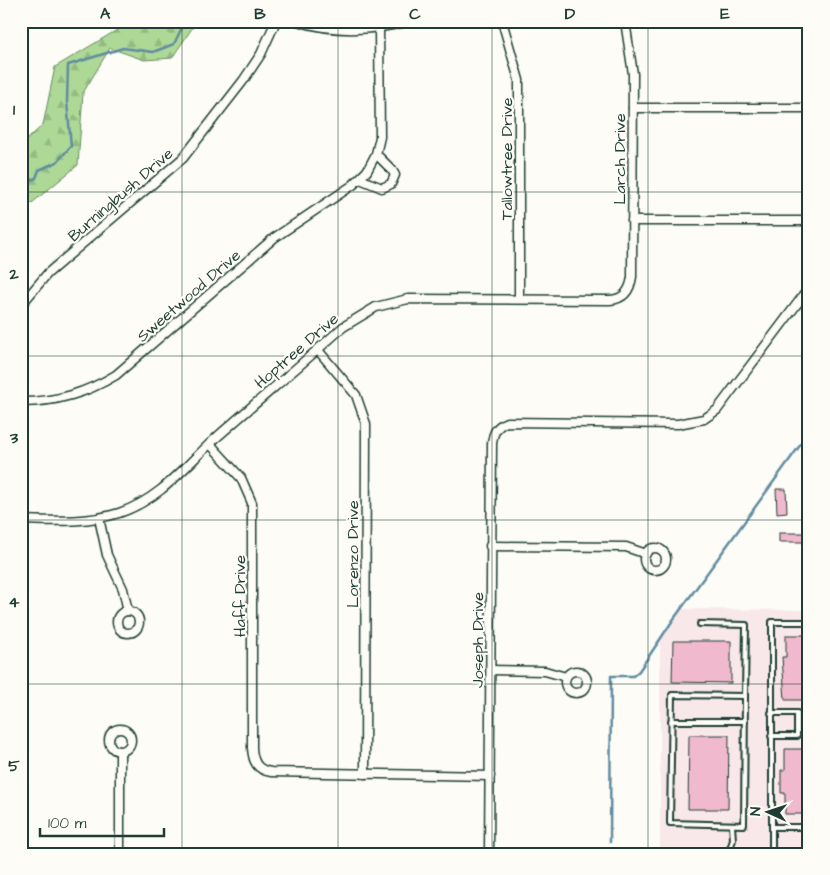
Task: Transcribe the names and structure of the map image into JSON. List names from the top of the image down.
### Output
{
  "streets": {
    "street": [
      "Tallowtree Drive",
      "Larch Drive",
      "Burningbush Drive",
      "Sweetwood Drive",
      "Hoptree Drive",
      "Lorenzo Drive",
      "Haff Drive",
      "Joseph Drive"
    ]
  },
  "crossings": [
    ["Tallowtree Drive", "Hoptree Drive"],
    ["Larch Drive", "Hoptree Drive"],
    ["Hoptree Drive", "Lorenzo Drive"],
    ["Hoptree Drive", "Haff Drive"],
    ["Lorenzo Drive", "Haff Drive"]
  ],
  "scale_bar": "100 m",
  "north": "left",
  "grid": {
    "columns": [
      "A",
      "B",
      "C",
      "D",
      "E"
    ],
    "rows": [
      "1",
      "2",
      "3",
      "4",
      "5"
    ]
  }
}
